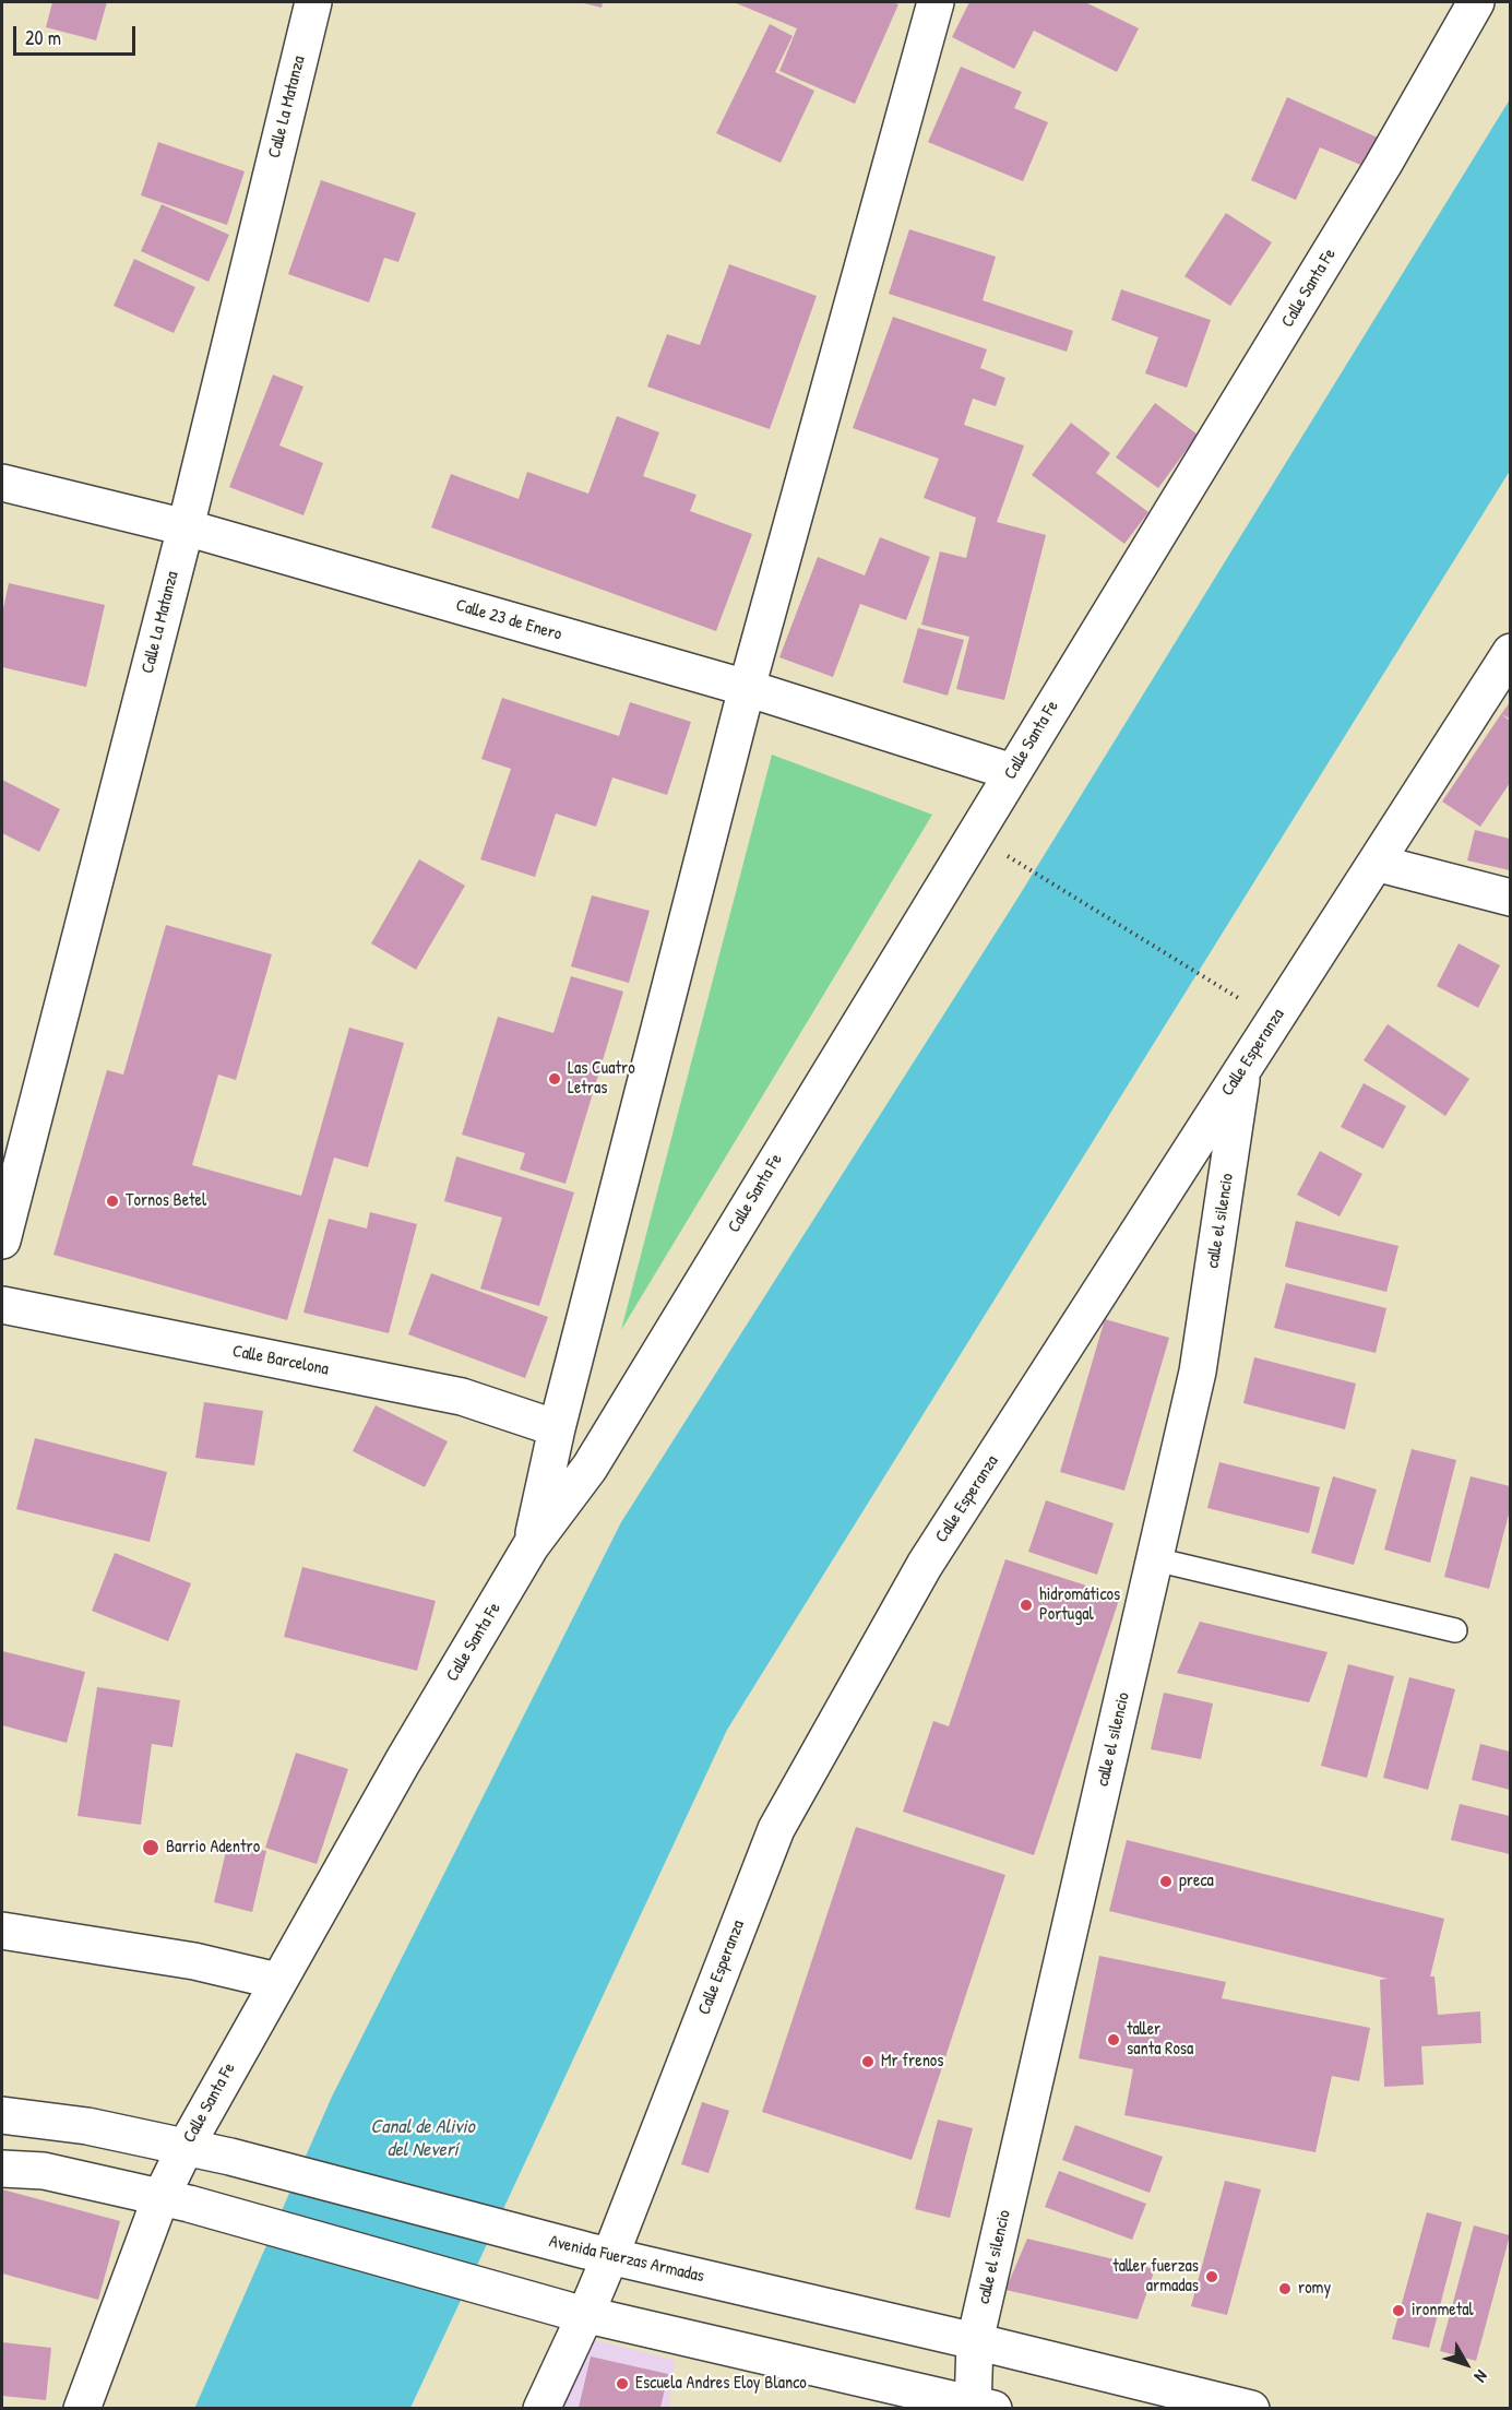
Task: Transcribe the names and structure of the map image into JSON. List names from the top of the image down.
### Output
{
  "streets": {
    "street": [
      "Calle La Matanza",
      "Calle Santa Fe",
      "Calle 23 de Enero",
      "Calle Esperanza",
      "calle el silencio",
      "Calle Barcelona",
      "Avenida Fuerzas Armadas"
    ]
  },
  "crossings": [
    ["Calle La Matanza", "Calle 23 de Enero"],
    ["Calle Santa Fe", "Calle 23 de Enero"],
    ["Calle Santa Fe", "Avenida Fuerzas Armadas"],
    ["Calle Esperanza", "calle el silencio"],
    ["Calle Esperanza", "Avenida Fuerzas Armadas"],
    ["calle el silencio", "Avenida Fuerzas Armadas"]
  ],
  "water": ["Canal de Alivio del Neverí"],
  "places": [
    "Las Cuatro Letras",
    "Tornos Betel",
    "hidromáticos Portugal",
    "Barrio Adentro",
    "preca",
    "taller santa Rosa",
    "Mr frenos",
    "taller fuerzas armadas",
    "romy",
    "ironmetal",
    "Escuela Andres Eloy Blanco"
  ],
  "scale_bar": "20 m",
  "north": "bottom right"
}
